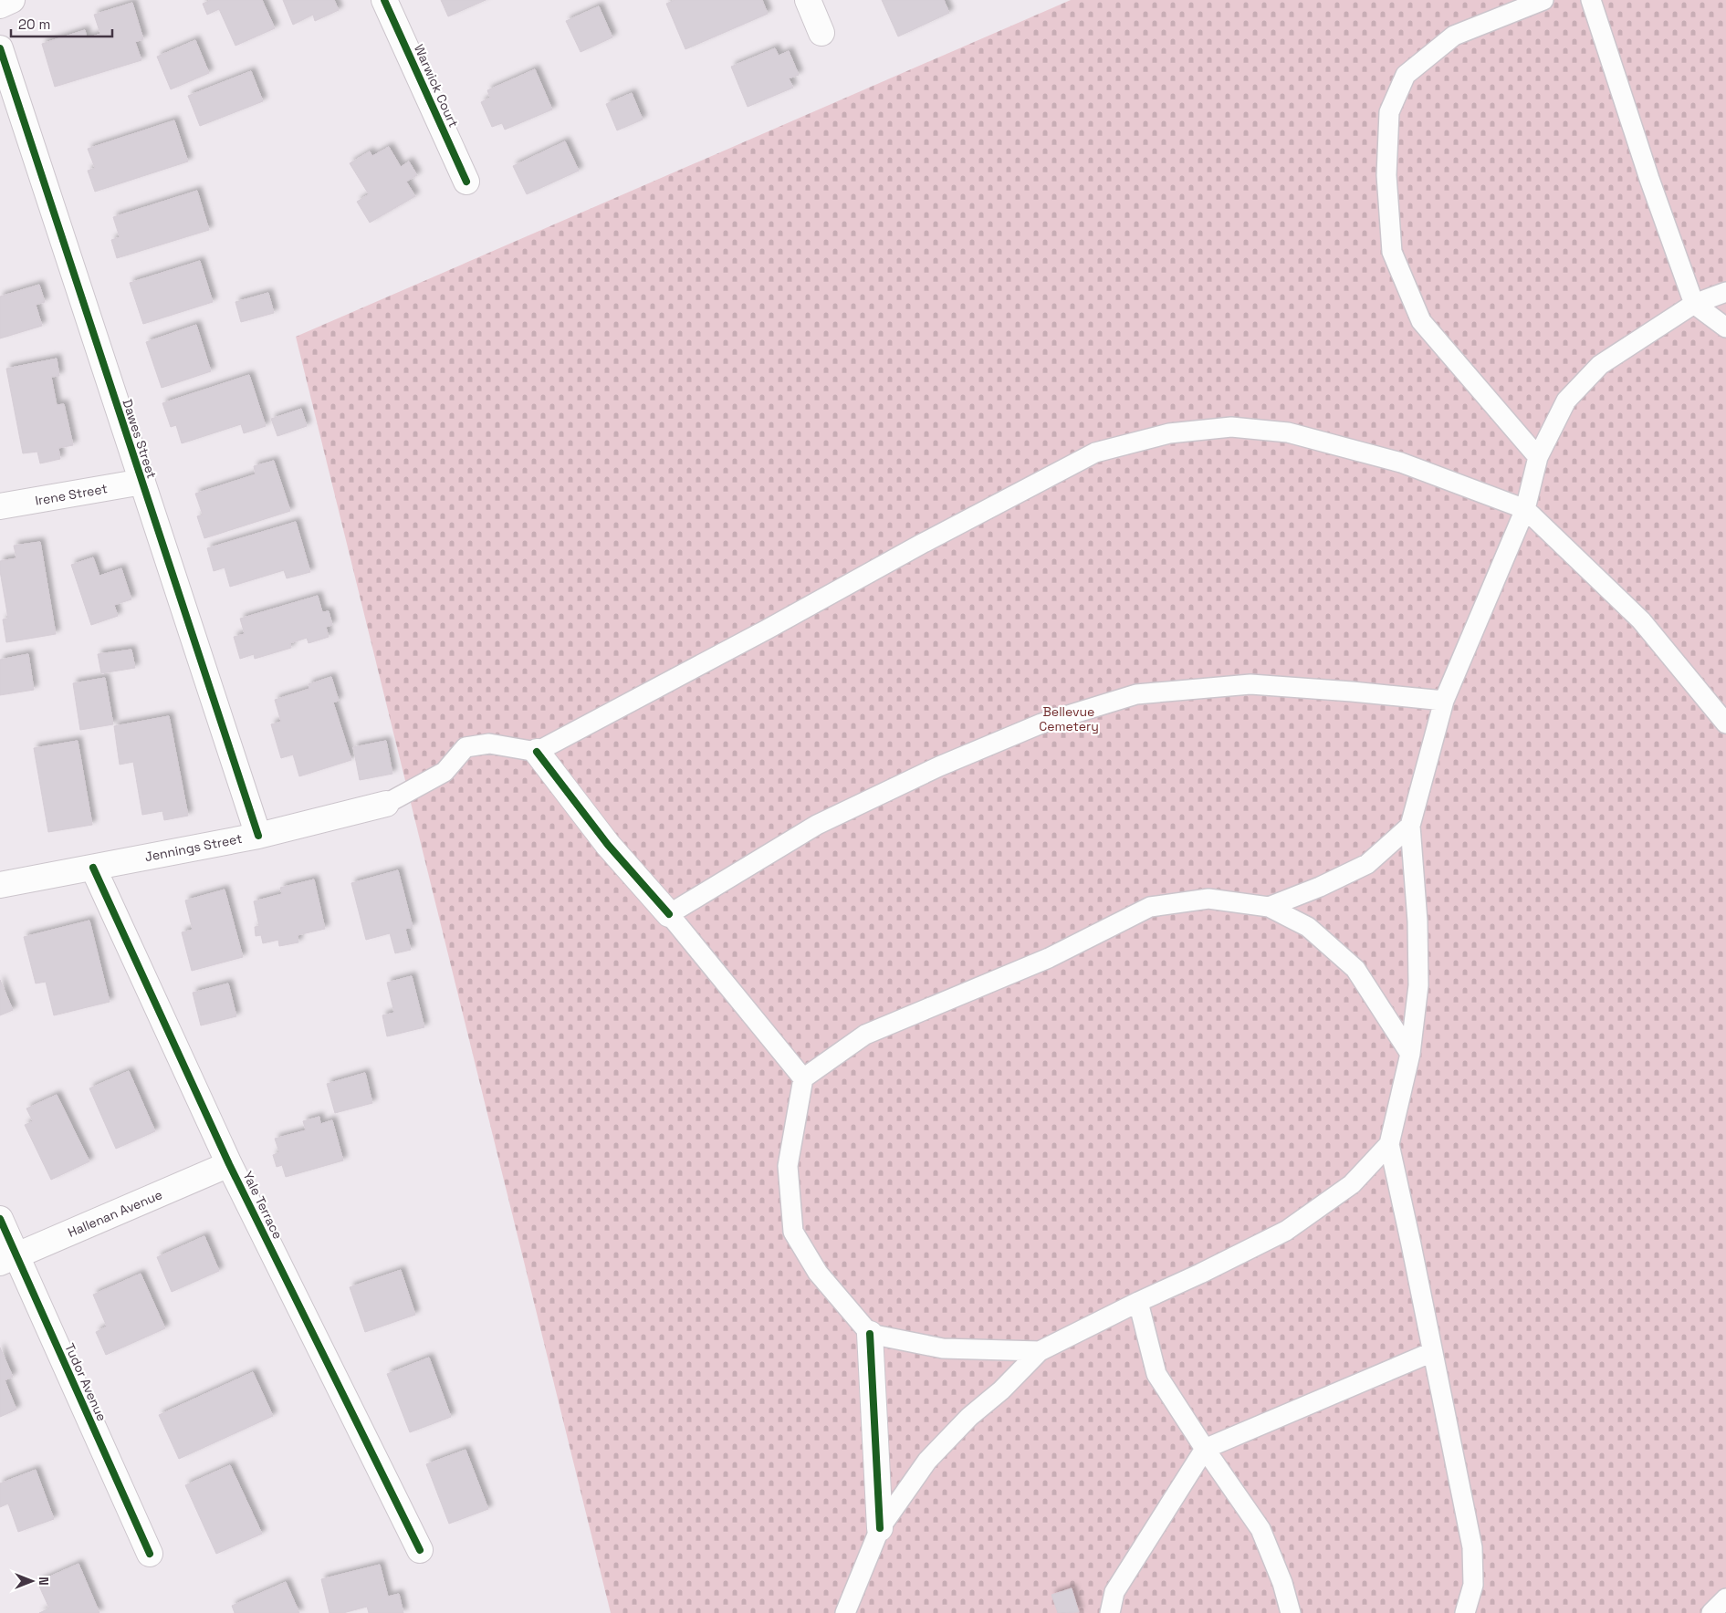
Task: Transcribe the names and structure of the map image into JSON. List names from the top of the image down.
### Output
{
  "streets": {
    "street": [
      "Warwick Court",
      "Dawes Street",
      "Irene Street",
      "Jennings Street",
      "Yale Terrace",
      "Hallenan Avenue",
      "Tudor Avenue"
    ]
  },
  "crossings": [
    ["Dawes Street", "Irene Street"],
    ["Dawes Street", "Jennings Street"],
    ["Jennings Street", "Yale Terrace"],
    ["Yale Terrace", "Hallenan Avenue"],
    ["Hallenan Avenue", "Tudor Avenue"]
  ],
  "parks": ["Bellevue Cemetery"],
  "scale_bar": "20 m",
  "north": "right"
}
